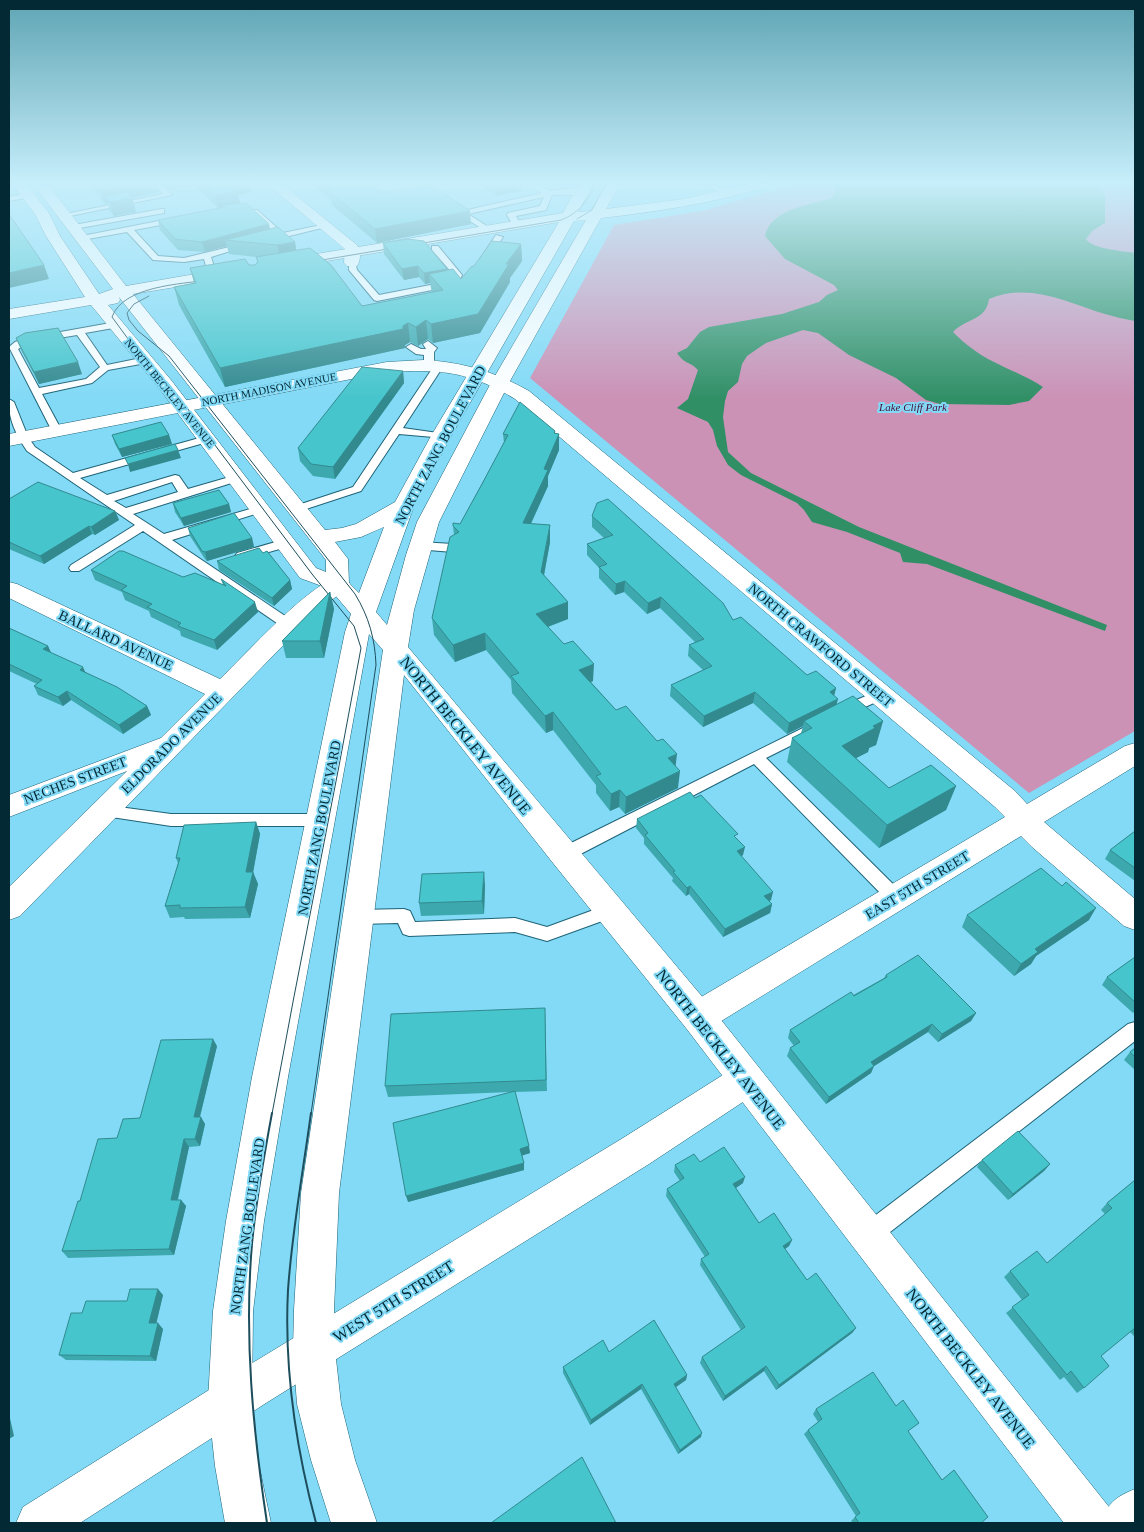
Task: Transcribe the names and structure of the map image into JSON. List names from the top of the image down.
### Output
{
  "streets": {
    "main road": [
      "NORTH MADISON AVENUE",
      "NORTH BECKLEY AVENUE",
      "NORTH ZANG BOULEVARD",
      "BALLARD AVENUE",
      "NORTH CRAWFORD STREET",
      "ELDORADO AVENUE",
      "NECHES STREET",
      "EAST 5TH STREET",
      "WEST 5TH STREET"
    ]
  },
  "crossings": [
    ["NORTH MADISON AVENUE", "NORTH BECKLEY AVENUE"],
    ["NORTH MADISON AVENUE", "NORTH ZANG BOULEVARD"],
    ["NORTH MADISON AVENUE", "NORTH CRAWFORD STREET"],
    ["NORTH BECKLEY AVENUE", "NORTH ZANG BOULEVARD"],
    ["NORTH BECKLEY AVENUE", "ELDORADO AVENUE"],
    ["NORTH BECKLEY AVENUE", "EAST 5TH STREET"],
    ["NORTH BECKLEY AVENUE", "WEST 5TH STREET"],
    ["NORTH ZANG BOULEVARD", "NORTH CRAWFORD STREET"],
    ["NORTH ZANG BOULEVARD", "WEST 5TH STREET"],
    ["BALLARD AVENUE", "ELDORADO AVENUE"],
    ["NORTH CRAWFORD STREET", "EAST 5TH STREET"],
    ["ELDORADO AVENUE", "NECHES STREET"]
  ],
  "parks": ["Lake Cliff Park"]
}
